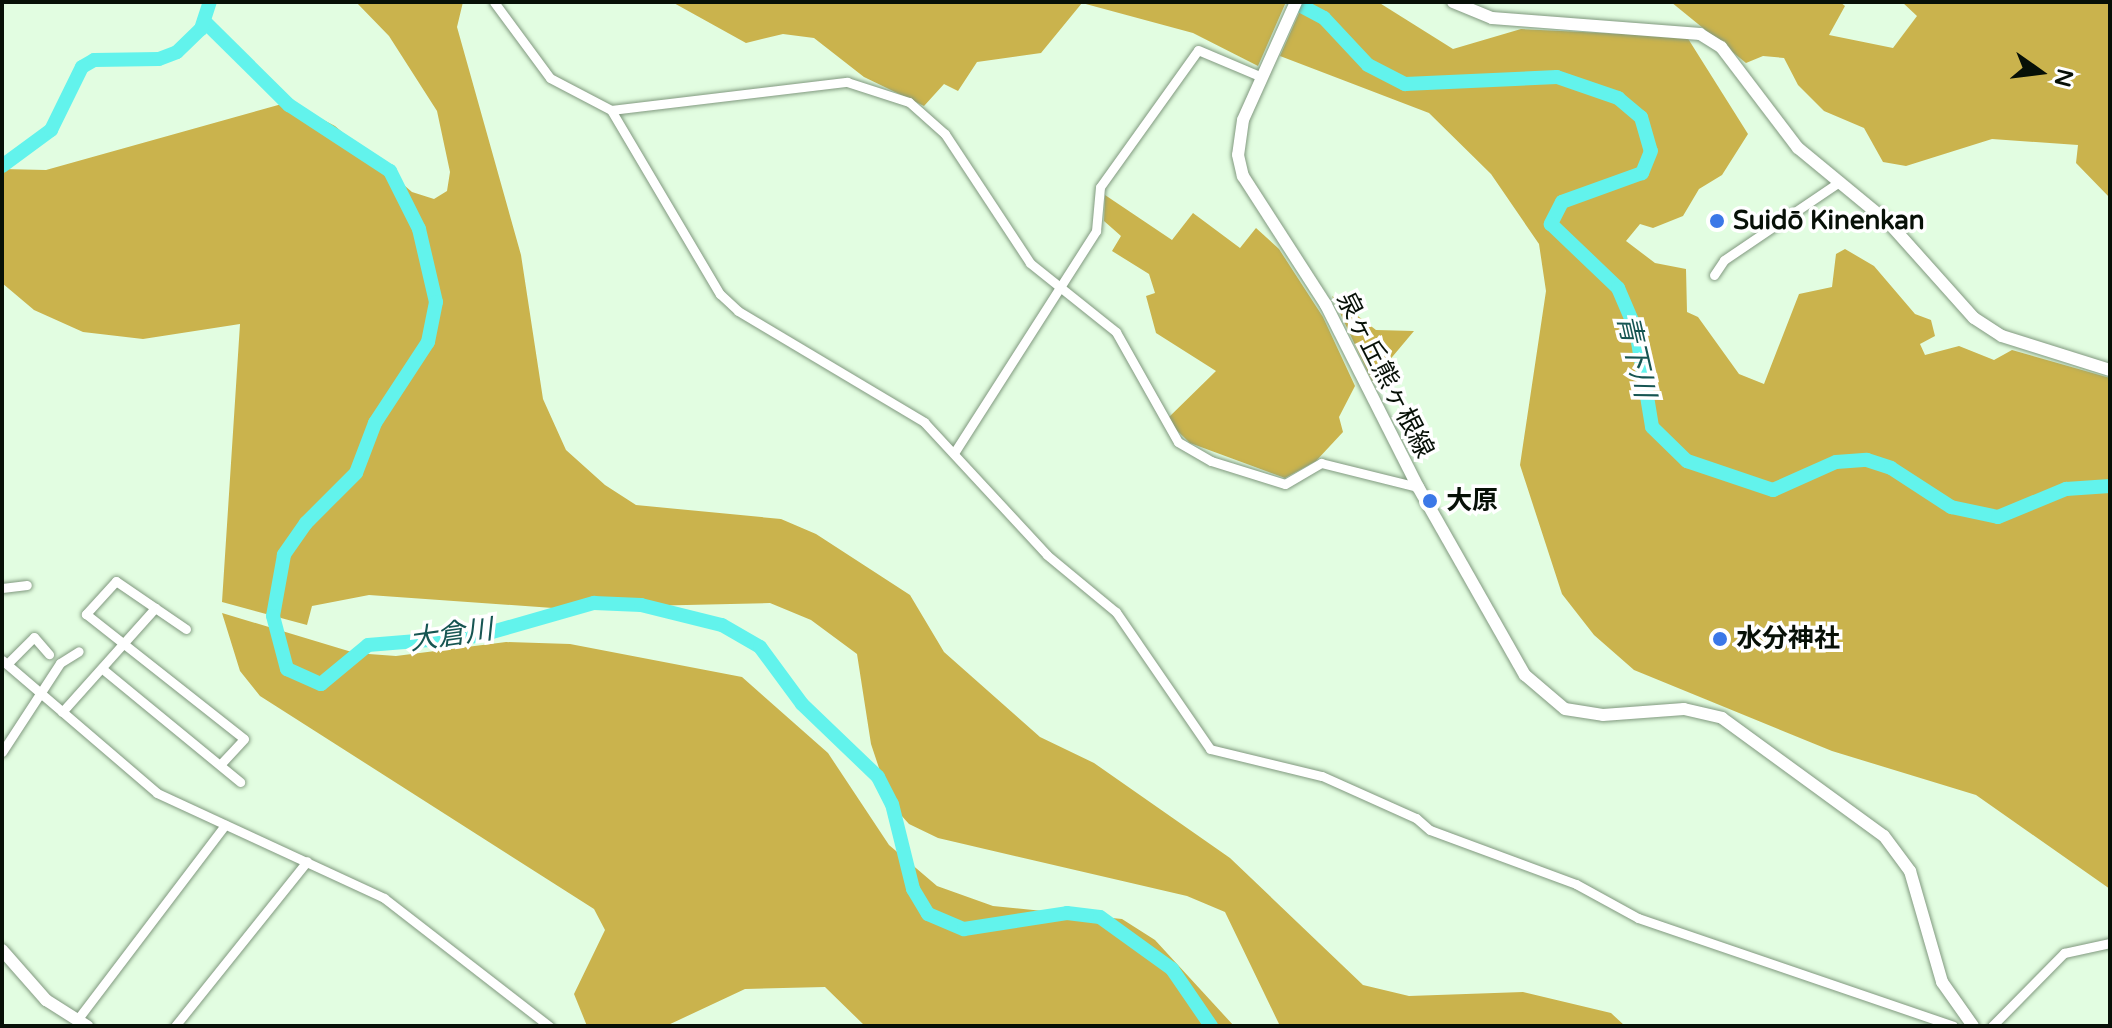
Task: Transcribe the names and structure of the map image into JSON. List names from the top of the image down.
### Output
{
  "streets": {
    "main road": ["泉ヶ丘熊ヶ根線"]
  },
  "water": ["青下川", "大倉川"],
  "places": ["Suidō Kinenkan", "大原", "水分神社"],
  "north": "right"
}
